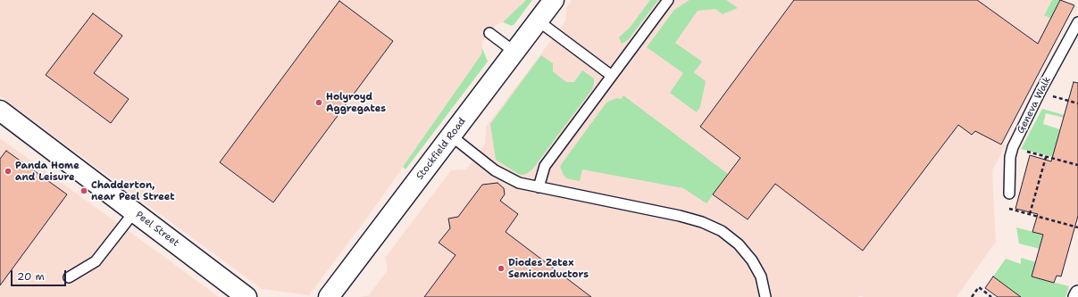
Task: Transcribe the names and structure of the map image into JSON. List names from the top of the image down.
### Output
{
  "streets": {
    "street": ["Stockfield Road", "Peel Street"],
    "lane": ["Geneva Walk"]
  },
  "places": [
    "Holyroyd Aggregates",
    "Panda Home and Leisure",
    "Chadderton, near Peel Street",
    "Diodes Zetex Semiconductors"
  ],
  "scale_bar": "20 m"
}
